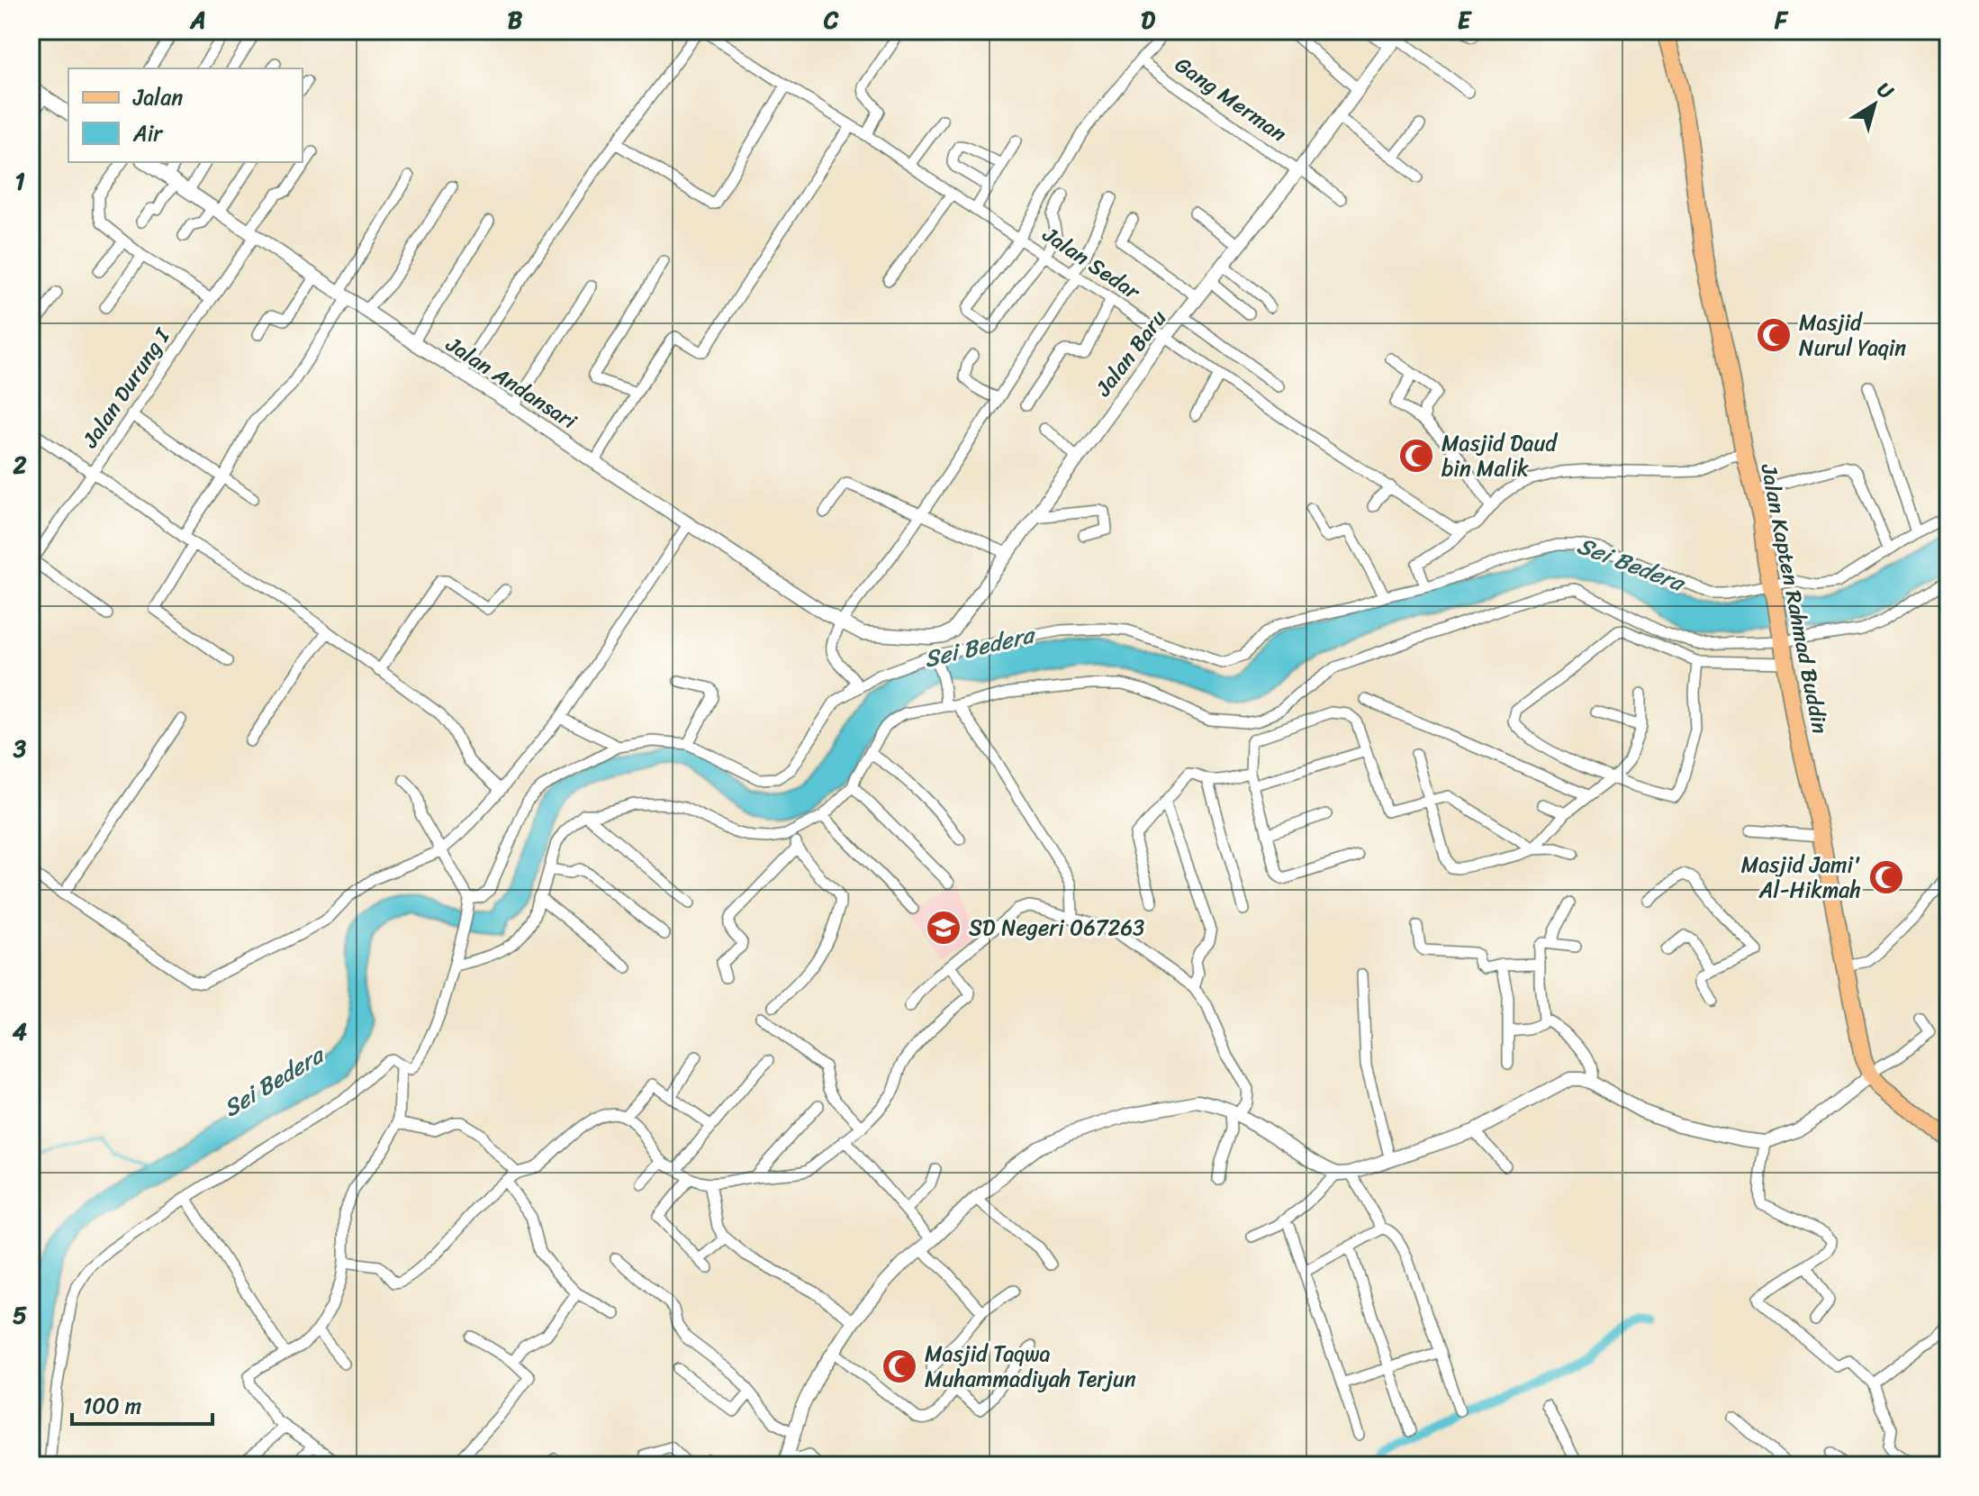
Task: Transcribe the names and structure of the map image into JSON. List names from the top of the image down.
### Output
{
  "streets": {
    "main road": ["Jalan Kapten Rahmad Buddin"],
    "street": [
      "Gang Merman",
      "Jalan Sedar",
      "Jalan Baru",
      "Jalan Andansari",
      "Jalan Durung I"
    ]
  },
  "crossings": [
    ["Gang Merman", "Jalan Baru"],
    ["Jalan Sedar", "Jalan Baru"],
    ["Jalan Baru", "Jalan Andansari"],
    ["Jalan Andansari", "Jalan Durung I"]
  ],
  "water": ["Sei Bedera"],
  "places": {
    "mosque": [
      "Masjid Nurul Yaqin",
      "Masjid Daud bin Malik",
      "Masjid Jami' Al-Hikmah",
      "Masjid Taqwa Muhammadiyah Terjun"
    ],
    "school or university": ["SD Negeri 067263"]
  },
  "legend": ["Jalan", "Air"],
  "scale_bar": "100 m",
  "north": "top right",
  "grid": {
    "columns": [
      "A",
      "B",
      "C",
      "D",
      "E",
      "F"
    ],
    "rows": [
      "1",
      "2",
      "3",
      "4",
      "5"
    ]
  }
}
